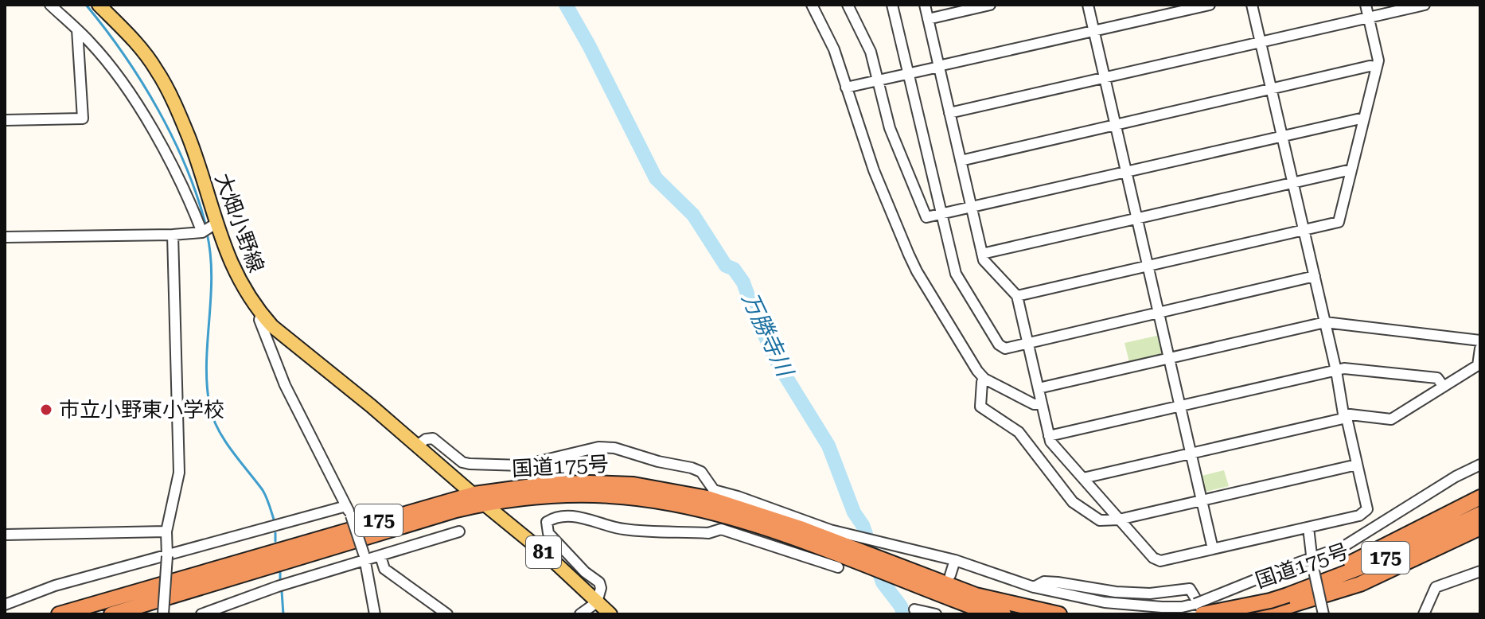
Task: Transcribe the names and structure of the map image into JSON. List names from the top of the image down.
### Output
{
  "streets": {
    "highway": ["国道175号", "175"],
    "main road": ["大畑小野線", "81"]
  },
  "crossings": [
    ["大畑小野線", "国道175号"],
    ["大畑小野線", "81"],
    ["国道175号", "81"]
  ],
  "water": ["万勝寺川"],
  "places": ["市立小野東小学校"]
}
